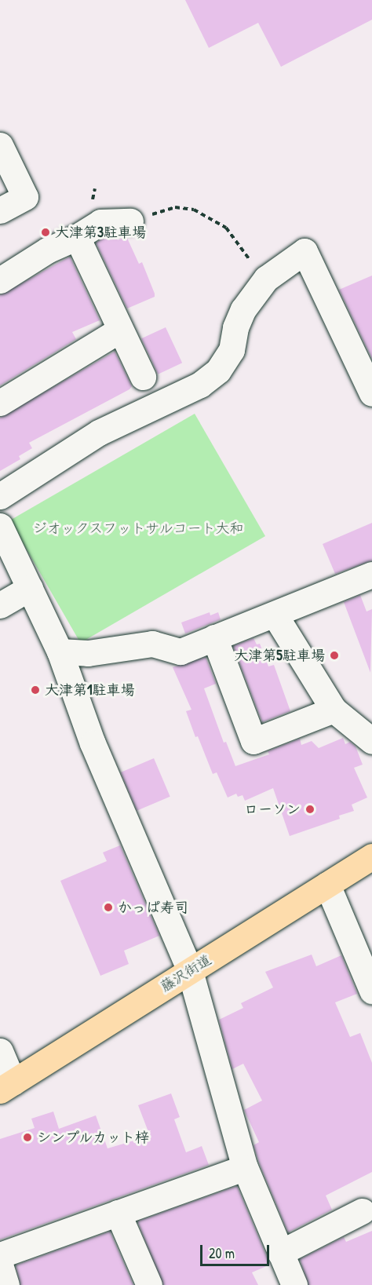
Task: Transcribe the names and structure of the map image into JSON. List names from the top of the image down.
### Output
{
  "streets": {
    "highway": ["藤沢街道"]
  },
  "parks": ["ジオックスフットサルコート大和"],
  "places": [
    "大津第3駐車場",
    "大津第5駐車場",
    "大津第1駐車場",
    "ローソン",
    "かっぱ寿司",
    "シンプルカット梓"
  ],
  "scale_bar": "20 m"
}
